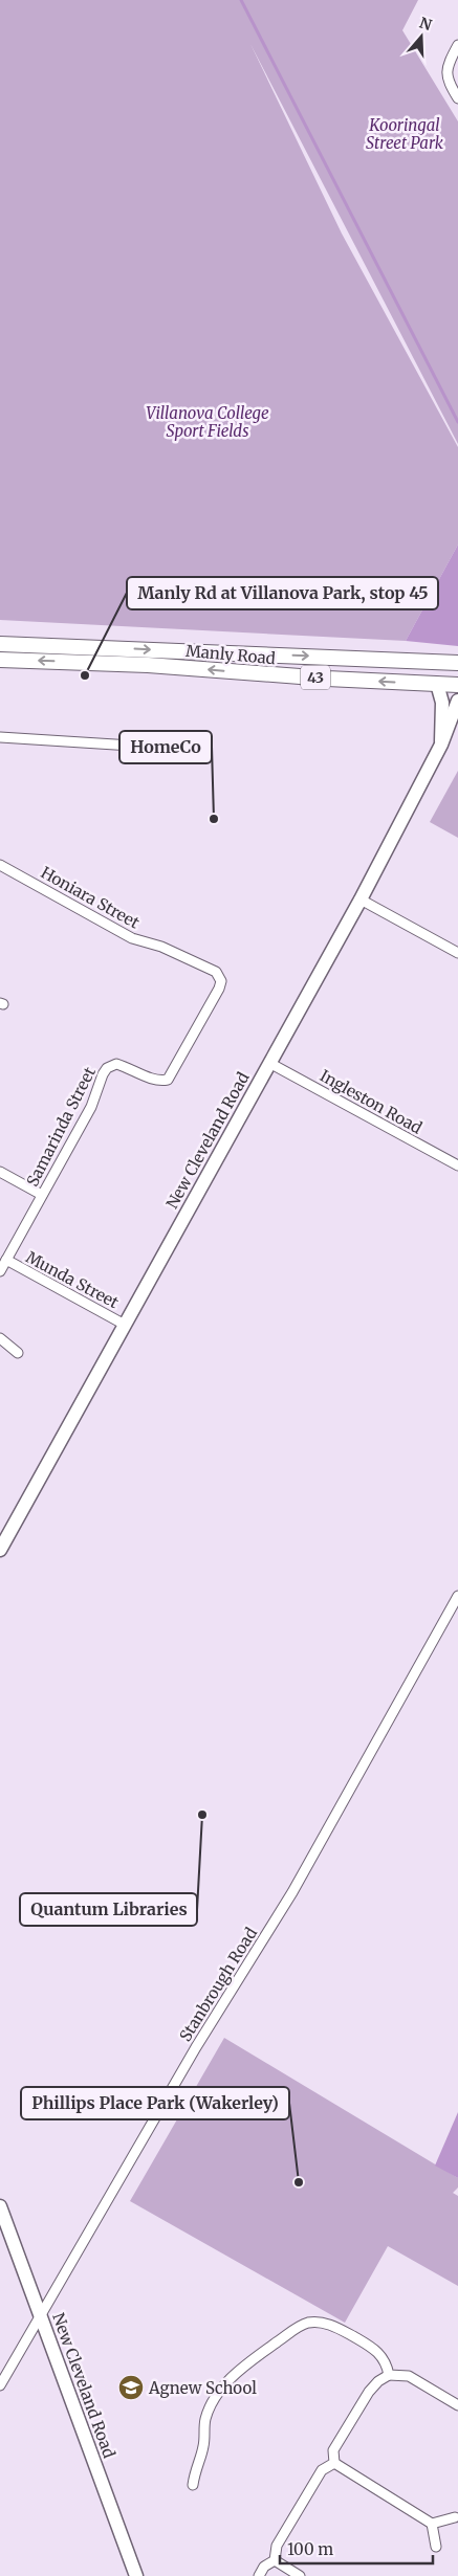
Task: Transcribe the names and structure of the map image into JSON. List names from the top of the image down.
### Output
{
  "streets": {
    "main road": ["Manly Road", "43"],
    "street": [
      "Honiara Street",
      "Ingleston Road",
      "Samarinda Street",
      "New Cleveland Road",
      "Munda Street",
      "Stanbrough Road"
    ]
  },
  "crossings": [
    ["Manly Road", "New Cleveland Road"],
    ["Honiara Street", "Samarinda Street"],
    ["Ingleston Road", "New Cleveland Road"],
    ["Samarinda Street", "Munda Street"],
    ["New Cleveland Road", "Munda Street"],
    ["New Cleveland Road", "Stanbrough Road"]
  ],
  "parks": ["Kooringal Street Park", "Villanova College Sport Fields"],
  "places": {
    "other": [
      "Manly Rd at Villanova Park, stop 45",
      "HomeCo",
      "Quantum Libraries",
      "Phillips Place Park (Wakerley)"
    ],
    "school or university": ["Agnew School"]
  },
  "scale_bar": "100 m",
  "north": "top"
}
